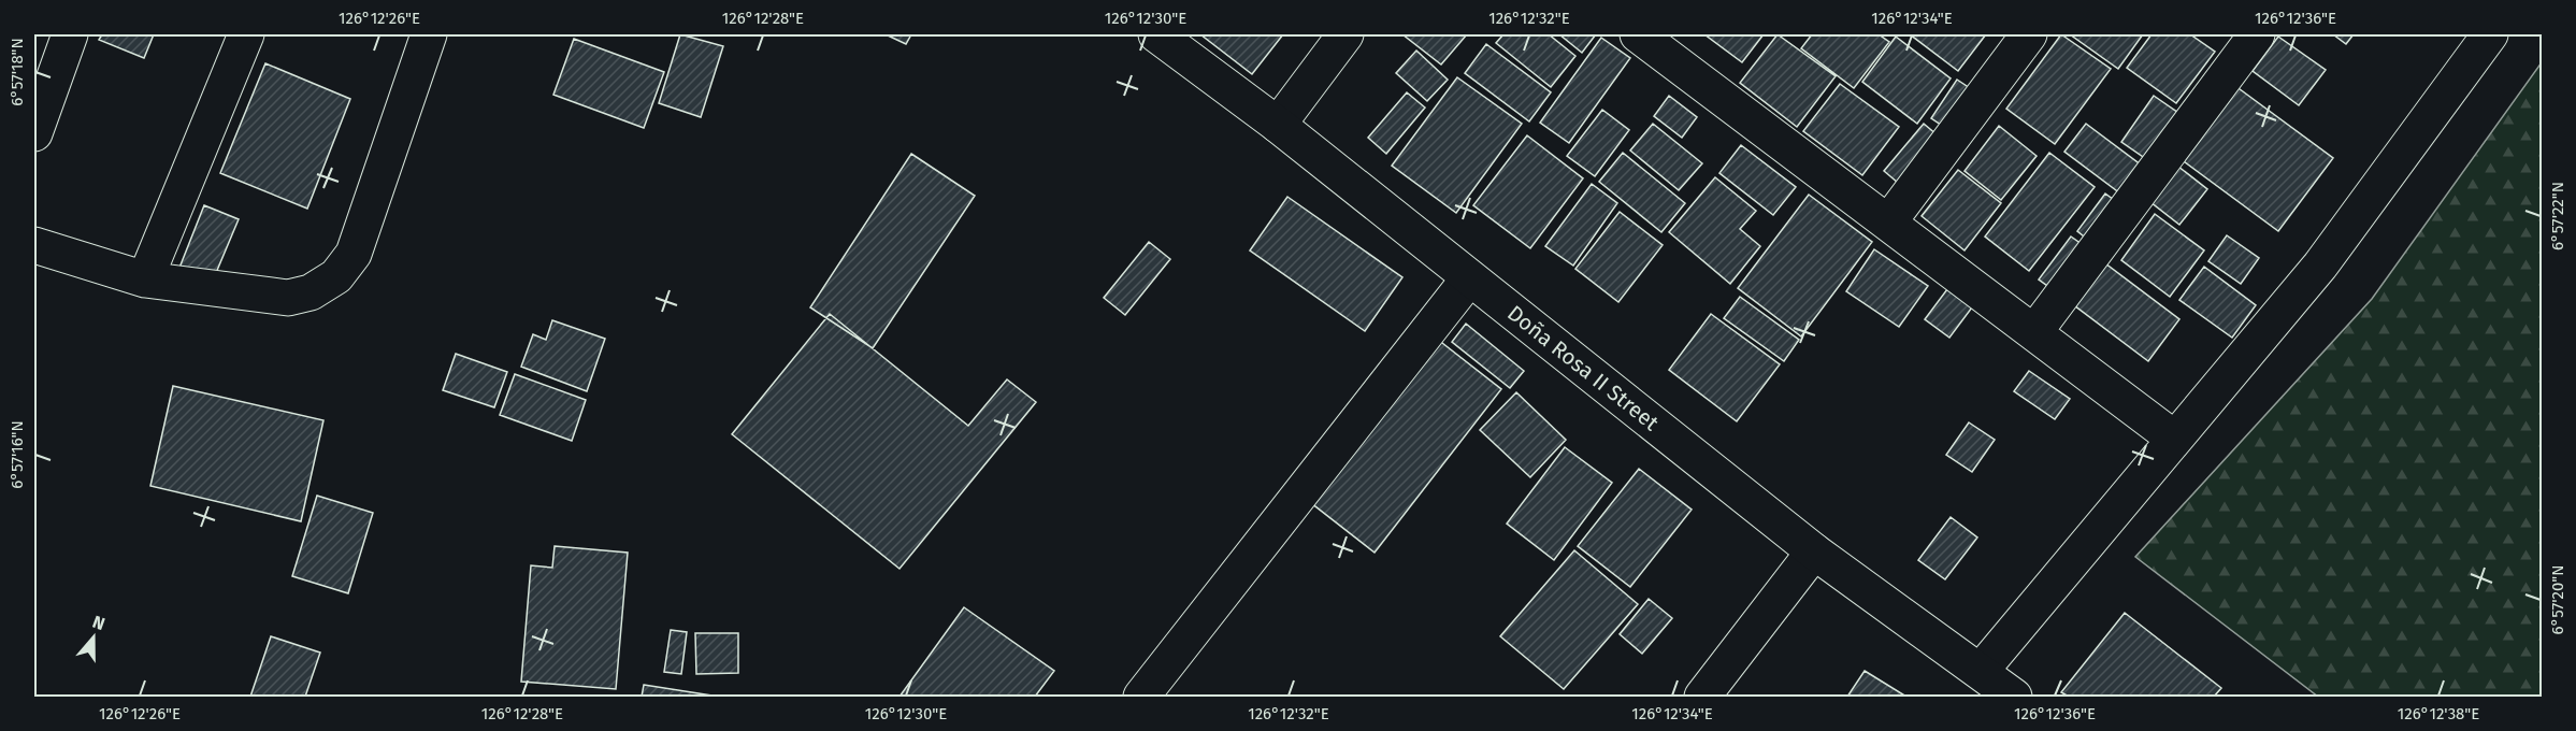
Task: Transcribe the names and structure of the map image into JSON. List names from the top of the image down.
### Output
{
  "streets": {
    "street": ["Doña Rosa II Street"]
  },
  "north": "top",
  "coordinates": [
    "126°12'26\"E",
    "126°12'28\"E",
    "126°12'30\"E",
    "126°12'32\"E",
    "126°12'34\"E",
    "126°12'36\"E",
    "6°57'18\"N",
    "6°57'22\"N",
    "6°57'16\"N",
    "6°57'20\"N",
    "126°12'38\"E"
  ]
}
